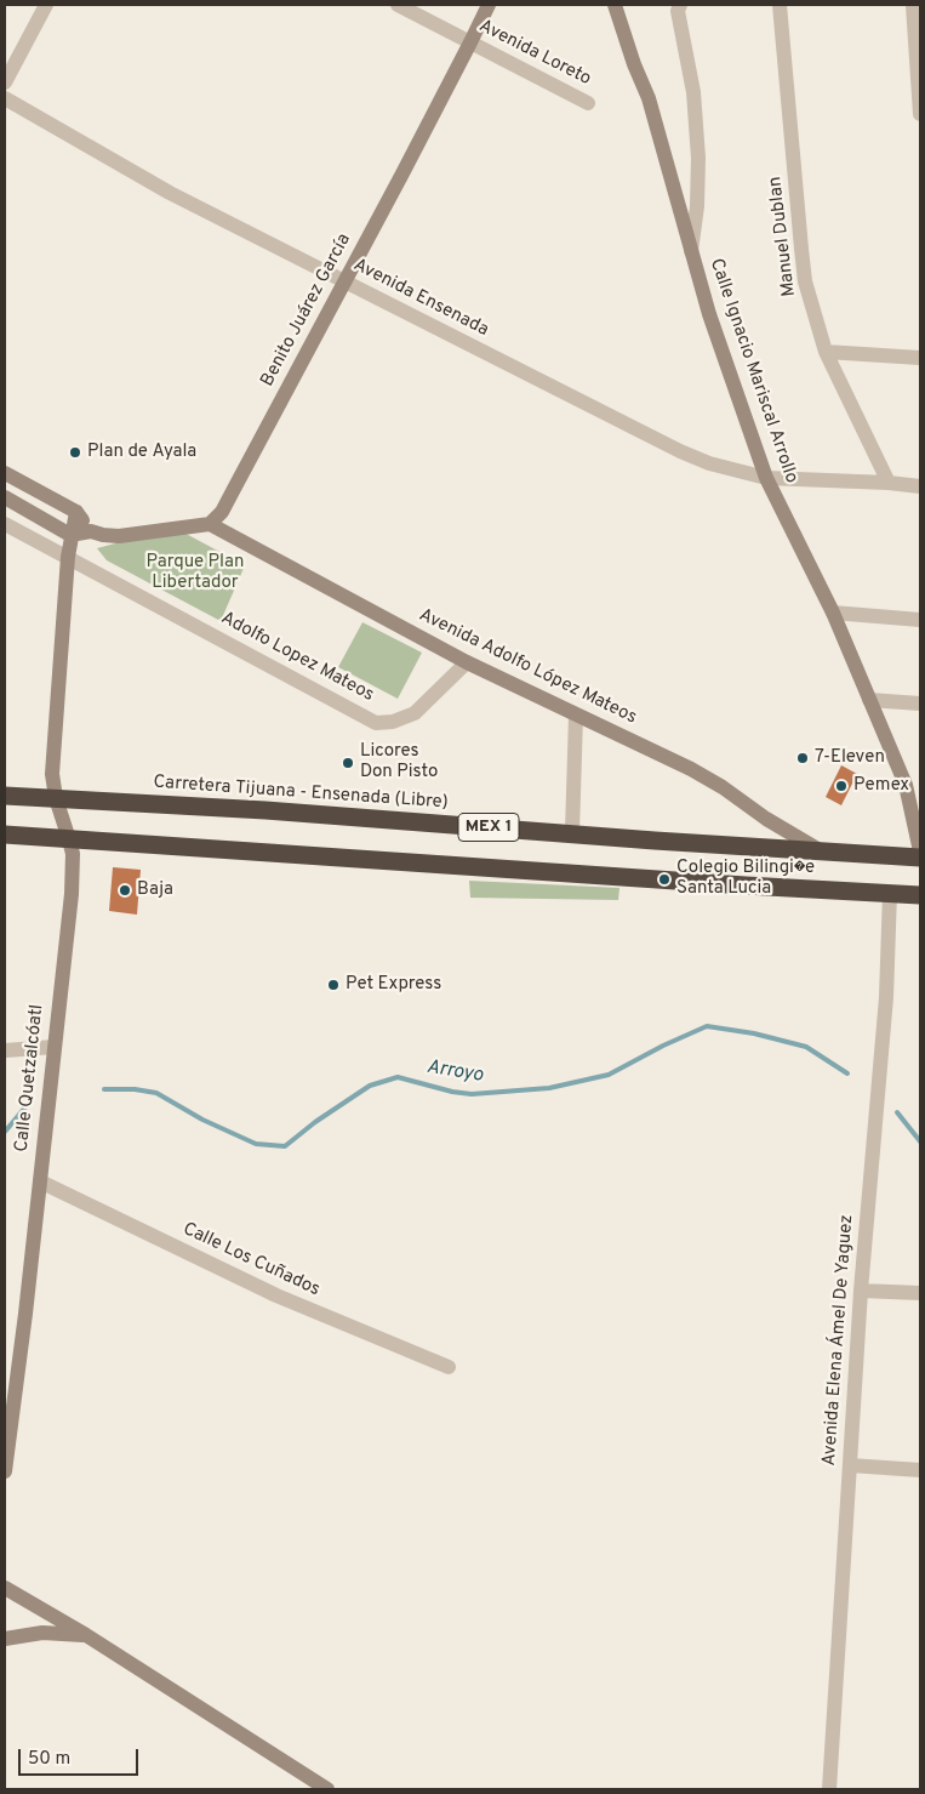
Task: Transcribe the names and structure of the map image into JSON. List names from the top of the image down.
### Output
{
  "streets": {
    "highway": ["Carretera Tijuana - Ensenada (Libre)", "MEX 1"],
    "street": [
      "Avenida Loreto",
      "Manuel Dublan",
      "Avenida Ensenada",
      "Benito Juárez García",
      "Calle Ignacio Mariscal Arrollo",
      "Adolfo Lopez Mateos",
      "Avenida Adolfo López Mateos",
      "Calle Quetzalcóatl",
      "Calle Los Cuñados",
      "Avenida Elena Ámel De Yaguez"
    ]
  },
  "crossings": [
    ["Avenida Loreto", "Benito Juárez García"],
    ["Manuel Dublan", "Avenida Ensenada"],
    ["Avenida Ensenada", "Benito Juárez García"],
    ["Avenida Ensenada", "Calle Ignacio Mariscal Arrollo"],
    ["Benito Juárez García", "Avenida Adolfo López Mateos"],
    ["Adolfo Lopez Mateos", "Avenida Adolfo López Mateos"],
    ["Avenida Adolfo López Mateos", "Carretera Tijuana - Ensenada (Libre)"],
    ["Carretera Tijuana - Ensenada (Libre)", "Calle Quetzalcóatl"],
    ["MEX 1", "Calle Quetzalcóatl"],
    ["MEX 1", "Avenida Elena Ámel De Yaguez"],
    ["Calle Quetzalcóatl", "Calle Los Cuñados"]
  ],
  "water": ["Arroyo"],
  "parks": ["Parque Plan Libertador"],
  "places": [
    "Plan de Ayala",
    "7-Eleven",
    "Licores Don Pisto",
    "Pemex",
    "Colegio Bilingi�e Santa Lucia",
    "Baja",
    "Pet Express"
  ],
  "scale_bar": "50 m"
}
